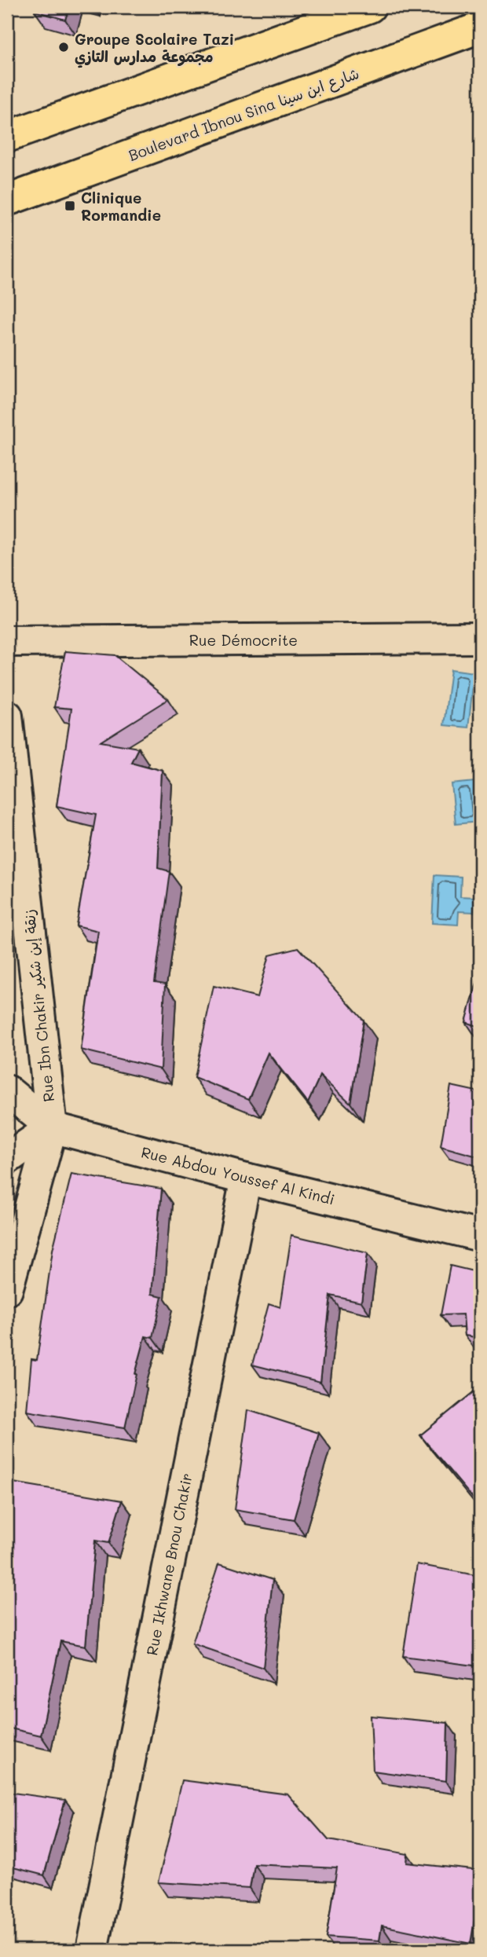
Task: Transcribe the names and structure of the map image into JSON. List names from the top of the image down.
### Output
{
  "streets": {
    "main road": ["Boulevard Ibnou Sina شارع ابن سينا"],
    "street": [
      "Rue Démocrite",
      "Rue Ibn Chakir زنقة إبن شكير",
      "Rue Abdou Youssef Al Kindi",
      "Rue Ikhwane Bnou Chakir"
    ]
  },
  "crossings": [
    ["Rue Ibn Chakir زنقة إبن شكير", "Rue Abdou Youssef Al Kindi"],
    ["Rue Abdou Youssef Al Kindi", "Rue Ikhwane Bnou Chakir"]
  ],
  "places": {
    "other": ["Groupe Scolaire Tazi مجموعة مدارس التازي"],
    "transit": ["Clinique Rormandie"]
  }
}
